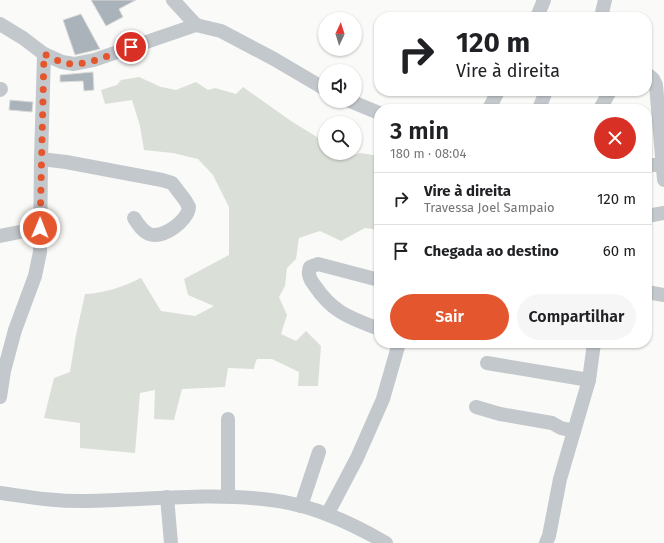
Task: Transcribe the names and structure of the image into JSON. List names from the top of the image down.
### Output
{
  "north": "top",
  "page": {
    "turn": ["120 m", "Vire à direita"],
    "heading": ["3 min", "180 m · 08:04"],
    "list": [
      {
        "name": "Vire à direita",
        "note": "Travessa Joel Sampaio",
        "value": "120 m"
      },
      {
        "name": "Chegada ao destino",
        "value": "60 m"
      }
    ],
    "buttons": ["Sair", "Compartilhar"]
  }
}
